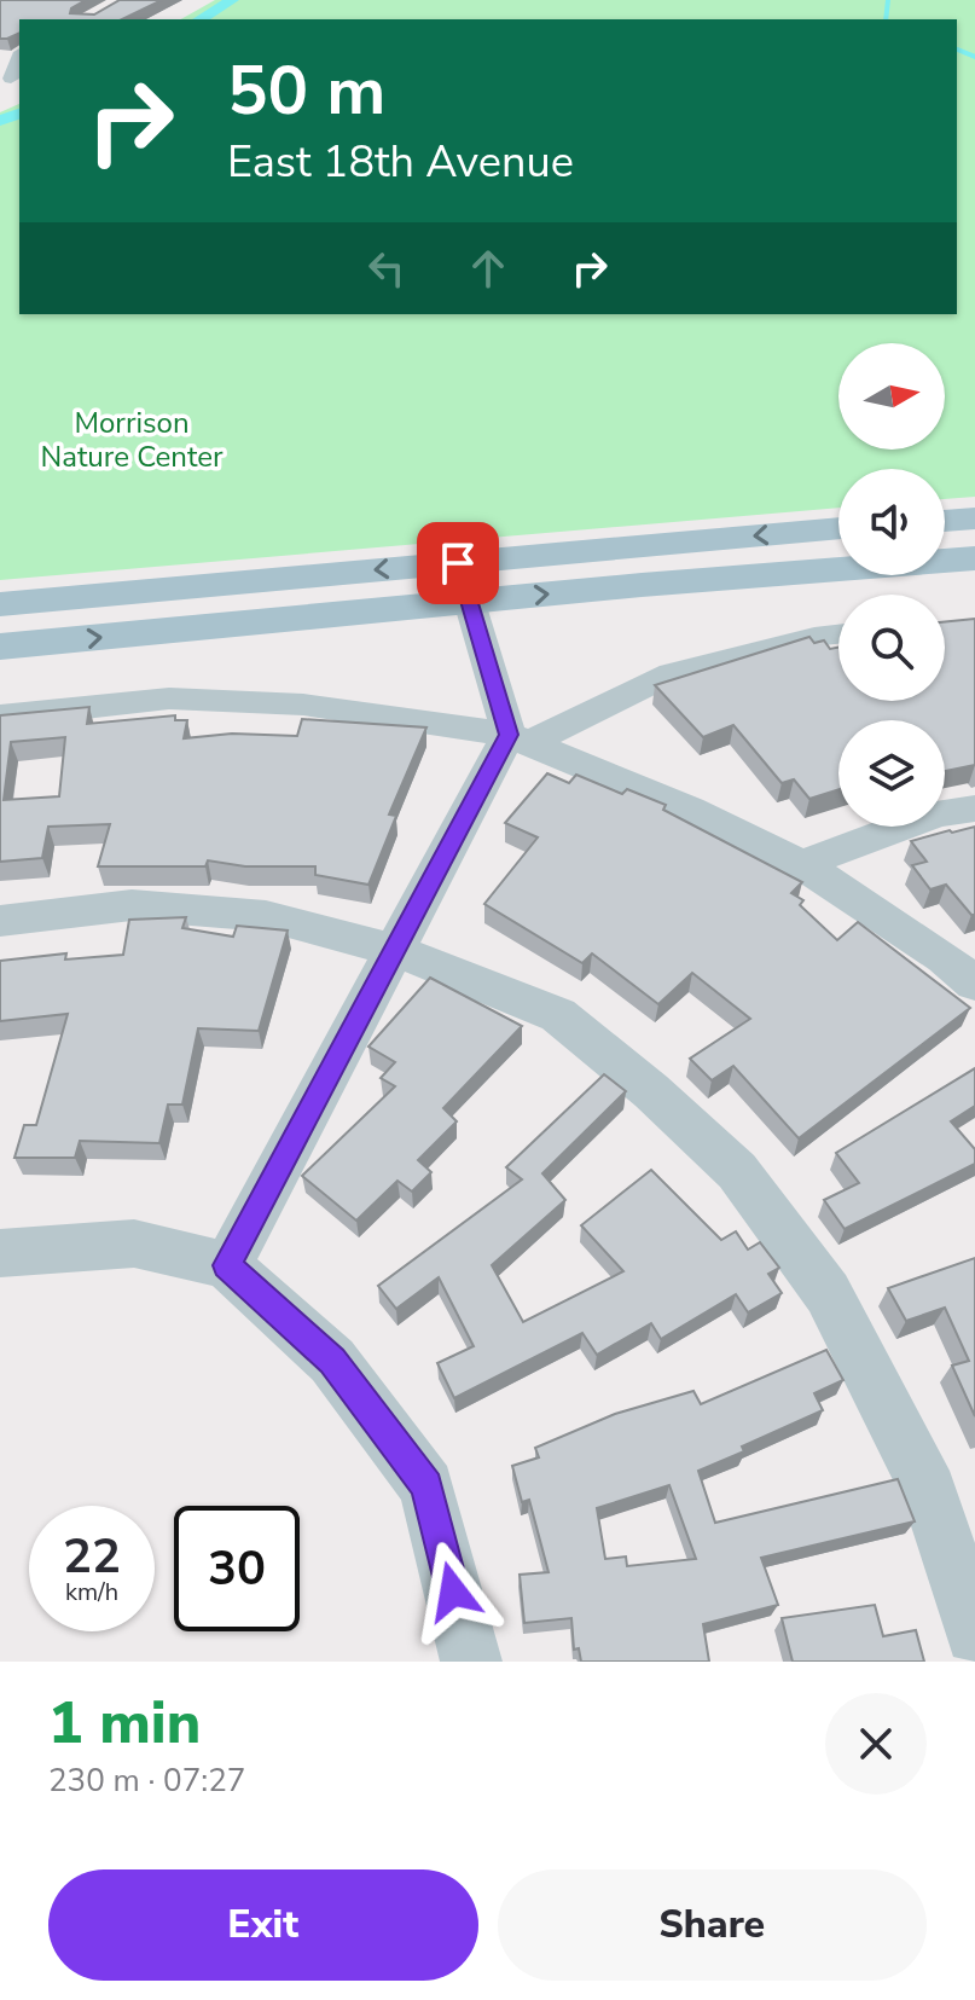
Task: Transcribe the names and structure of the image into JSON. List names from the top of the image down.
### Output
{
  "parks": ["Morrison Nature Center"],
  "north": "right",
  "page": {
    "turn": ["50 m", "East 18th Avenue"],
    "speed": "22 km/h",
    "limit": "30",
    "heading": ["1 min", "230 m · 07:27"],
    "buttons": ["Exit", "Share"]
  }
}
